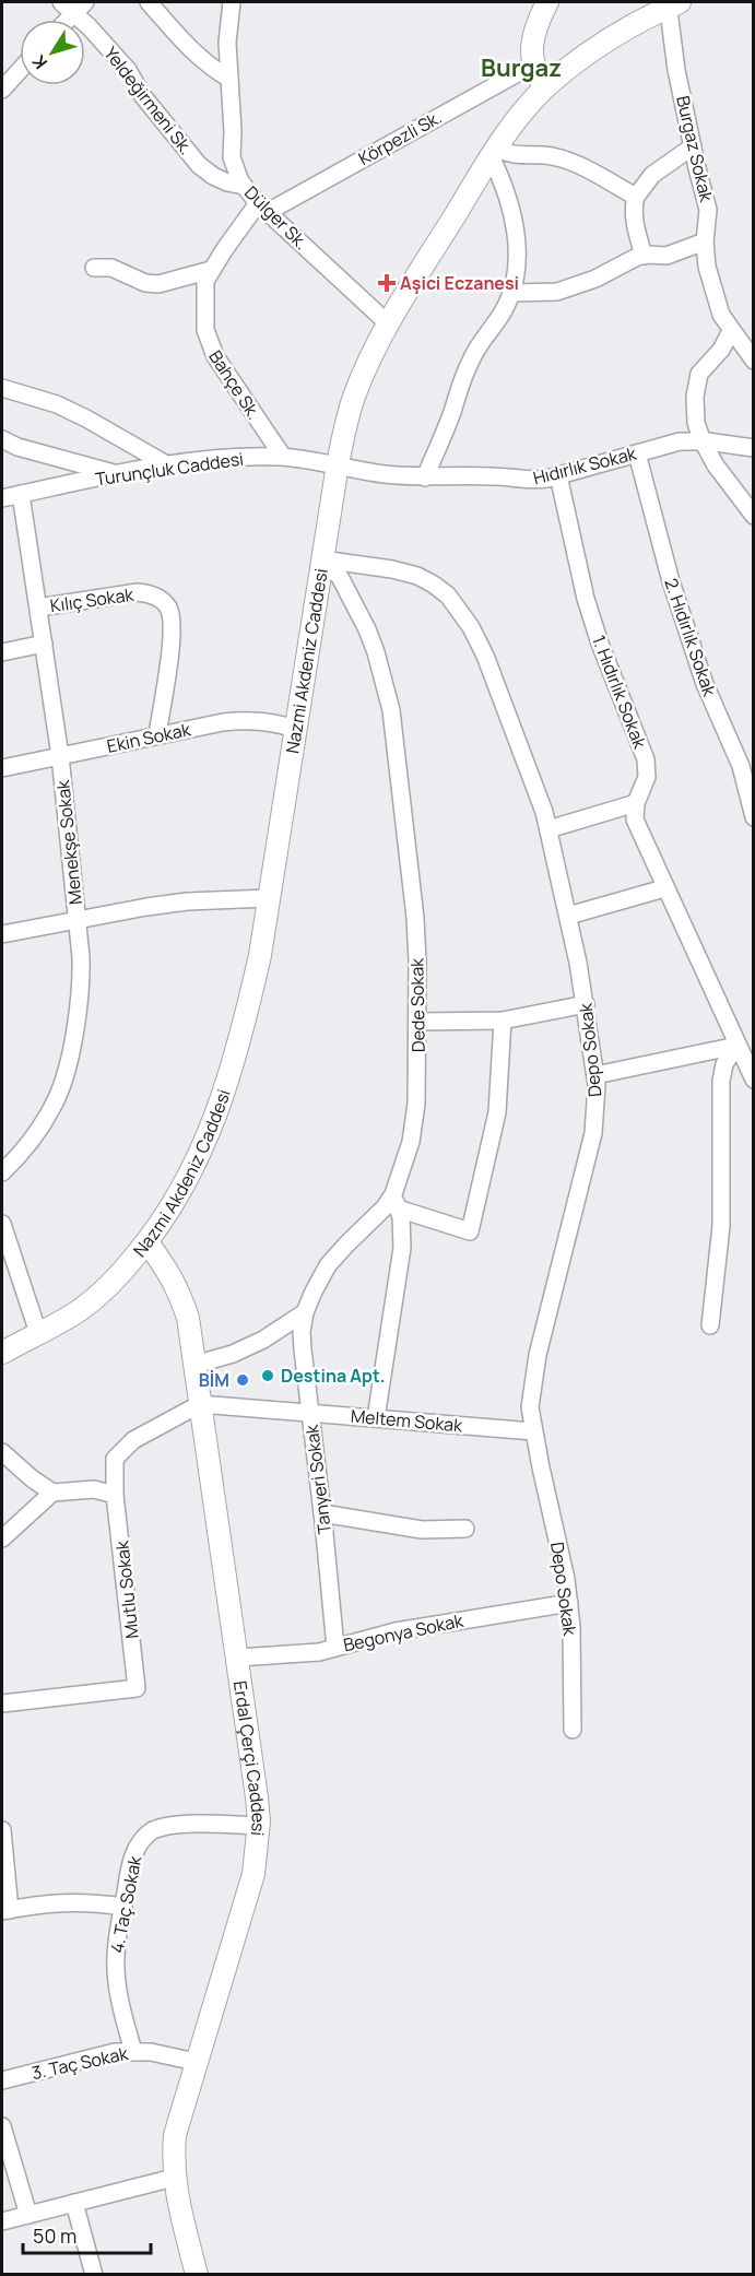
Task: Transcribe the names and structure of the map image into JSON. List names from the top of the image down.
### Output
{
  "streets": {
    "street": [
      "Yeldeğirmeni Sk.",
      "Körpezli Sk.",
      "Burgaz Sokak",
      "Dülger Sk.",
      "Bahçe Sk.",
      "Hıdırlık Sokak",
      "Turunçluk Caddesi",
      "Kılıç Sokak",
      "2. Hıdırlık Sokak",
      "Nazmi Akdeniz Caddesi",
      "1. Hıdırlık Sokak",
      "Ekin Sokak",
      "Menekşe Sokak",
      "Dede Sokak",
      "Depo Sokak",
      "Meltem Sokak",
      "Tanyeri Sokak",
      "Mutlu Sokak",
      "Begonya Sokak",
      "Erdal Çerçi Caddesi",
      "4. Taç Sokak",
      "3. Taç Sokak"
    ]
  },
  "crossings": [
    ["Yeldeğirmeni Sk.", "Dülger Sk."],
    ["Körpezli Sk.", "Dülger Sk."],
    ["Körpezli Sk.", "Bahçe Sk."],
    ["Burgaz Sokak", "Nazmi Akdeniz Caddesi"],
    ["Dülger Sk.", "Bahçe Sk."],
    ["Dülger Sk.", "Nazmi Akdeniz Caddesi"],
    ["Bahçe Sk.", "Turunçluk Caddesi"],
    ["Hıdırlık Sokak", "Turunçluk Caddesi"],
    ["Hıdırlık Sokak", "2. Hıdırlık Sokak"],
    ["Hıdırlık Sokak", "Nazmi Akdeniz Caddesi"],
    ["Hıdırlık Sokak", "1. Hıdırlık Sokak"],
    ["Turunçluk Caddesi", "Nazmi Akdeniz Caddesi"],
    ["Turunçluk Caddesi", "Menekşe Sokak"],
    ["Kılıç Sokak", "Ekin Sokak"],
    ["Kılıç Sokak", "Menekşe Sokak"],
    ["Nazmi Akdeniz Caddesi", "Ekin Sokak"],
    ["Nazmi Akdeniz Caddesi", "Dede Sokak"],
    ["Nazmi Akdeniz Caddesi", "Depo Sokak"],
    ["Nazmi Akdeniz Caddesi", "Erdal Çerçi Caddesi"],
    ["Ekin Sokak", "Menekşe Sokak"],
    ["Dede Sokak", "Depo Sokak"],
    ["Dede Sokak", "Tanyeri Sokak"],
    ["Depo Sokak", "Meltem Sokak"],
    ["Depo Sokak", "Begonya Sokak"],
    ["Meltem Sokak", "Tanyeri Sokak"],
    ["Meltem Sokak", "Mutlu Sokak"],
    ["Meltem Sokak", "Erdal Çerçi Caddesi"],
    ["Tanyeri Sokak", "Begonya Sokak"],
    ["Mutlu Sokak", "Erdal Çerçi Caddesi"],
    ["Begonya Sokak", "Erdal Çerçi Caddesi"],
    ["Erdal Çerçi Caddesi", "4. Taç Sokak"],
    ["Erdal Çerçi Caddesi", "3. Taç Sokak"],
    ["4. Taç Sokak", "3. Taç Sokak"]
  ],
  "districts": ["Burgaz"],
  "places": {
    "health": ["Aşici Eczanesi"],
    "other": ["Destina Apt.", "BİM"]
  },
  "scale_bar": "50 m",
  "north": "bottom left"
}
